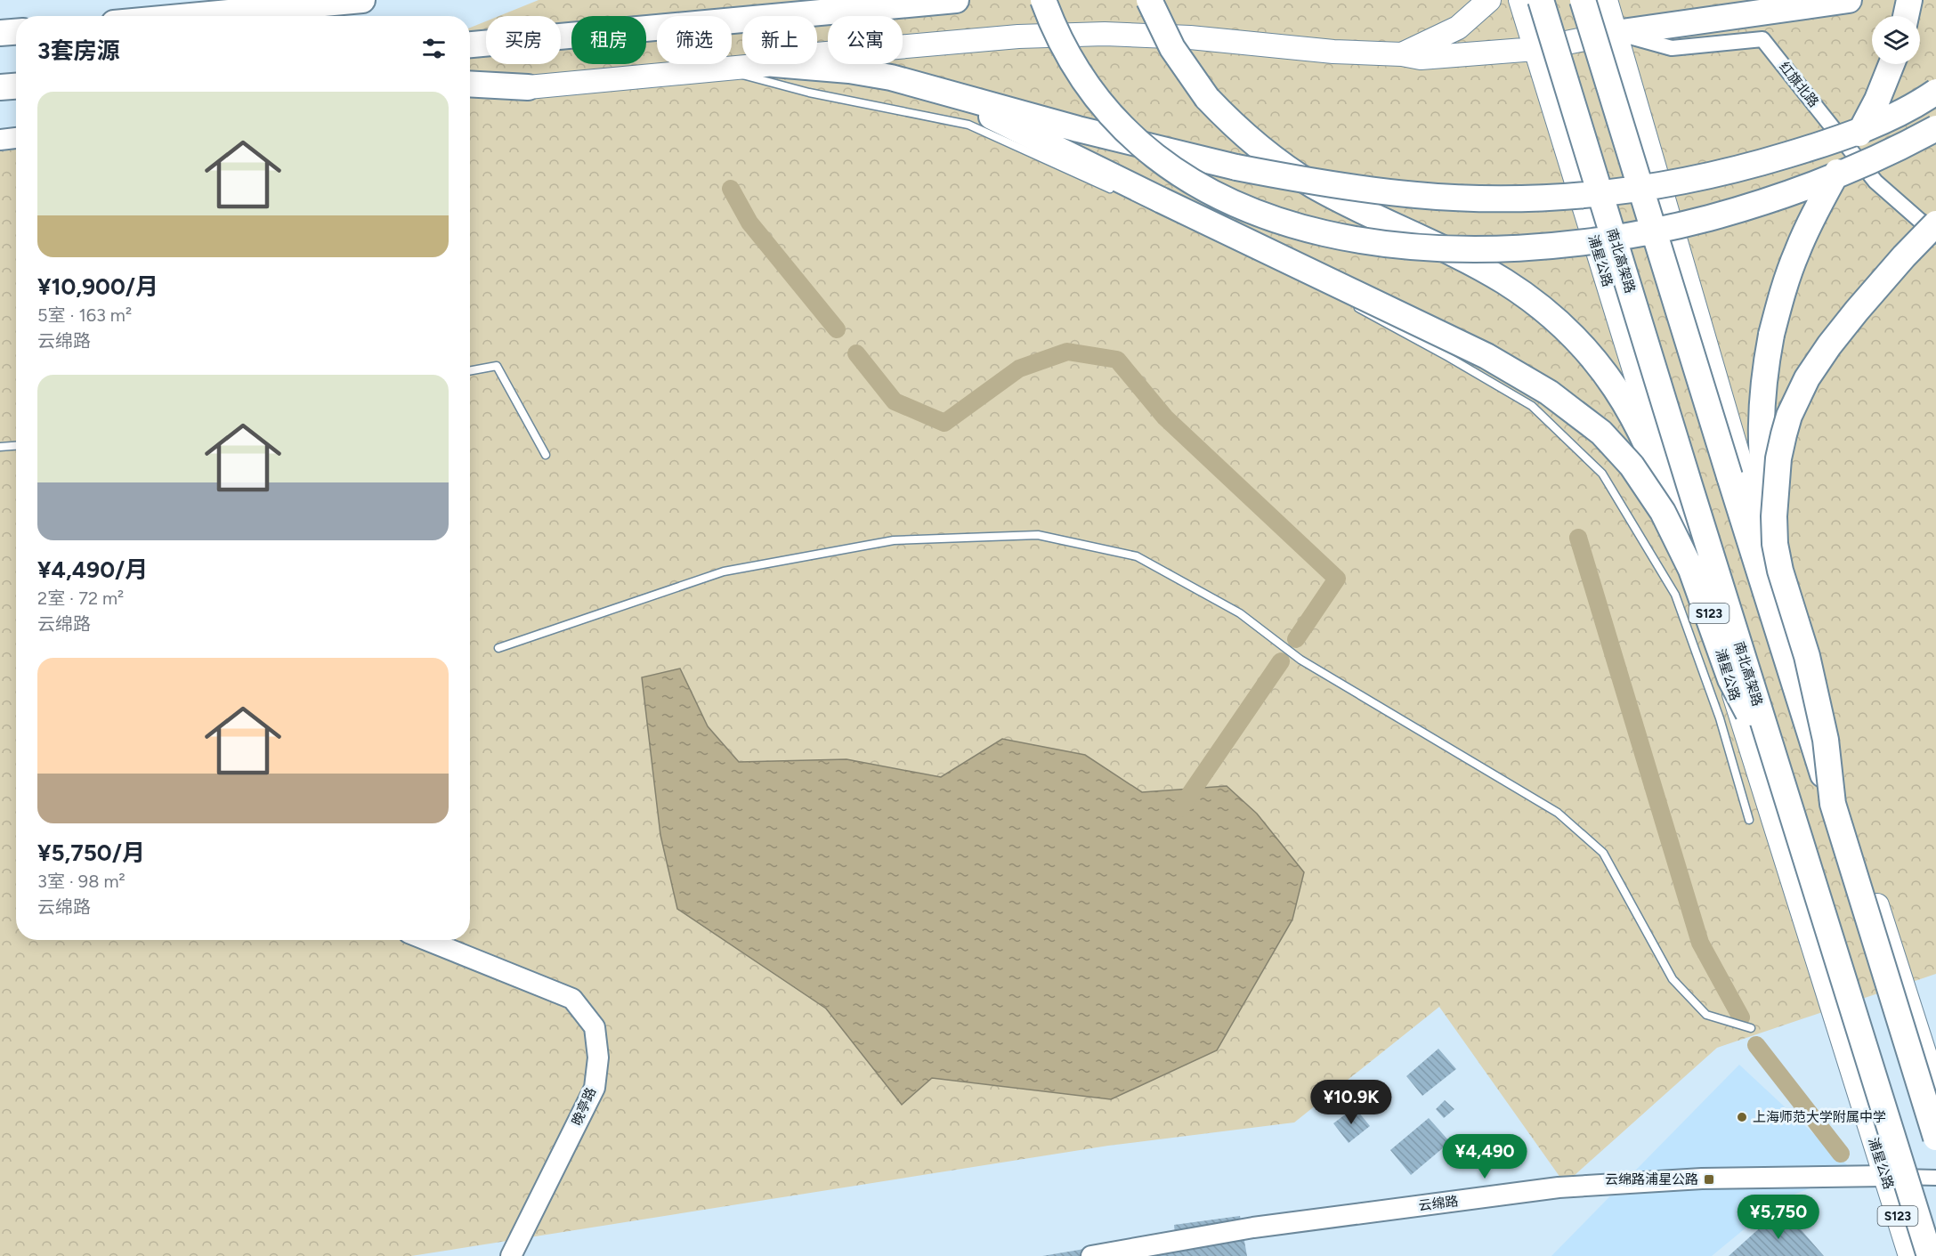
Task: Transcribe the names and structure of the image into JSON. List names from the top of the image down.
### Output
{
  "streets": {
    "highway": ["南北高架路"],
    "main road": ["浦星公路", "S123"],
    "street": ["红旗北路", "晚亭路", "云绵路"]
  },
  "crossings": [
    ["浦星公路", "云绵路"]
  ],
  "places": {
    "other": ["上海师范大学附属中学"],
    "transit": ["云绵路浦星公路"]
  },
  "page": {
    "chip": [
      "买房",
      "租房",
      "筛选",
      "新上",
      "公寓"
    ],
    "heading": "3套房源",
    "list": [
      {
        "name": "¥10,900/月",
        "note": "5室 · 163 m² · 云绵路"
      },
      {
        "name": "¥4,490/月",
        "note": "2室 · 72 m² · 云绵路"
      },
      {
        "name": "¥5,750/月",
        "note": "3室 · 98 m² · 云绵路"
      }
    ],
    "price": ["¥10.9K", "¥4,490", "¥5,750"]
  }
}
